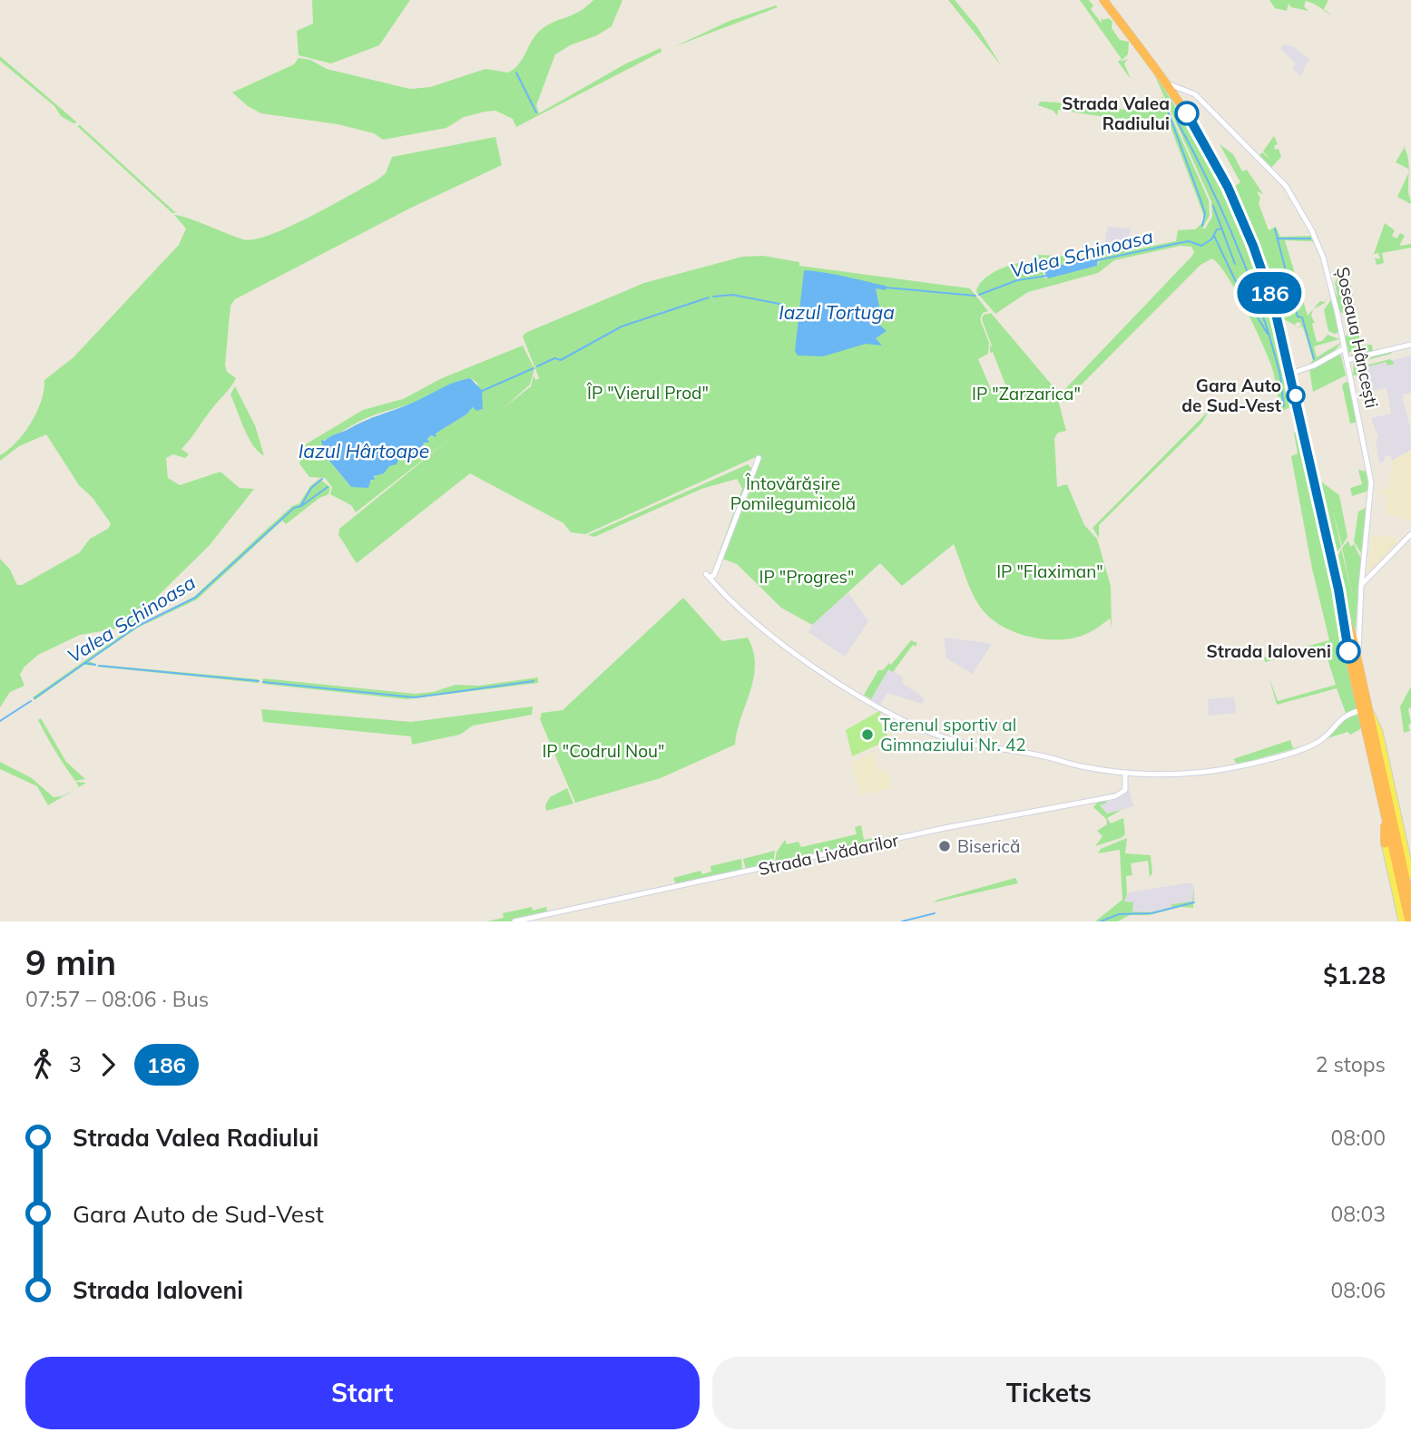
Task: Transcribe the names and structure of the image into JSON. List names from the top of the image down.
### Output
{
  "streets": {
    "highway": ["Șoseaua Hâncești"],
    "street": ["Strada Livădarilor"]
  },
  "water": ["Valea Schinoasa", "Iazul Tortuga", "Iazul Hârtoape"],
  "parks": [
    "ÎP \"Vierul Prod\"",
    "IP \"Zarzarica\"",
    "Întovărășire Pomilegumicolă",
    "IP \"Flaximan\"",
    "IP \"Progres\"",
    "IP \"Codrul Nou\""
  ],
  "places": [
    "Strada Valea Radiului",
    "Gara Auto de Sud-Vest",
    "Strada Ialoveni",
    "Terenul sportiv al Gimnaziului Nr. 42",
    "Biserică"
  ],
  "lines": ["bus line 186"],
  "page": {
    "on_map": "186",
    "heading": ["9 min", "07:57 – 08:06 · Bus", "$1.28"],
    "legs": ["3", "186", "2 stops"],
    "list": [
      {
        "name": "Strada Valea Radiului",
        "value": "08:00"
      },
      {
        "name": "Gara Auto de Sud-Vest",
        "value": "08:03"
      },
      {
        "name": "Strada Ialoveni",
        "value": "08:06"
      }
    ],
    "buttons": ["Start", "Tickets"]
  }
}
